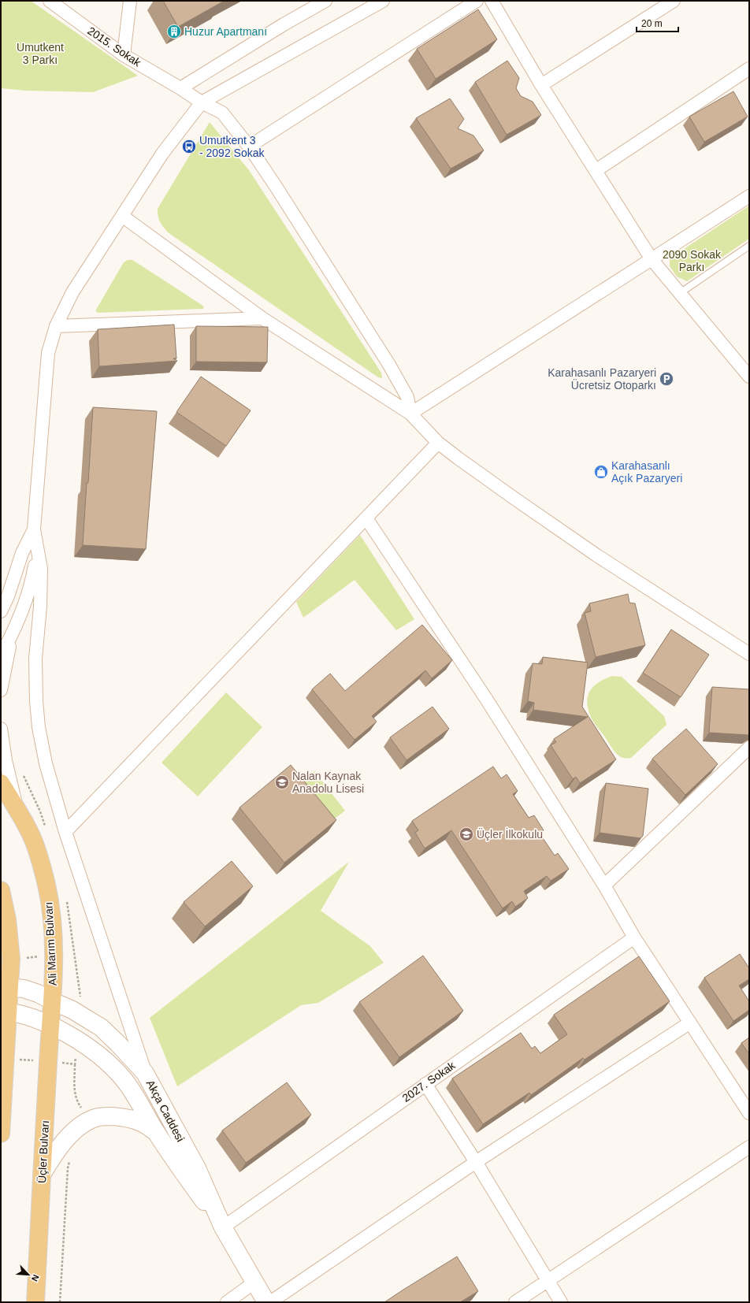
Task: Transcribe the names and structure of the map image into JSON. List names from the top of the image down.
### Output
{
  "streets": {
    "main road": ["Ali Marım Bulvarı", "Üçler Bulvarı"],
    "street": ["2015. Sokak", "2027. Sokak", "Akça Caddesi"]
  },
  "crossings": [
    ["Ali Marım Bulvarı", "Akça Caddesi"],
    ["Ali Marım Bulvarı", "Üçler Bulvarı"],
    ["2027. Sokak", "Akça Caddesi"],
    ["Akça Caddesi", "Üçler Bulvarı"]
  ],
  "parks": ["Umutkent 3 Parkı", "2090 Sokak Parkı"],
  "places": {
    "building": ["Huzur Apartmanı"],
    "bus stop": ["Umutkent 3 - 2092 Sokak"],
    "parking": ["Karahasanlı Pazaryeri Ücretsiz Otoparkı"],
    "shop": ["Karahasanlı Açık Pazaryeri"],
    "school or university": ["Nalan Kaynak Anadolu Lisesi", "Üçler İlkokulu"]
  },
  "scale_bar": "20 m",
  "north": "bottom right"
}
